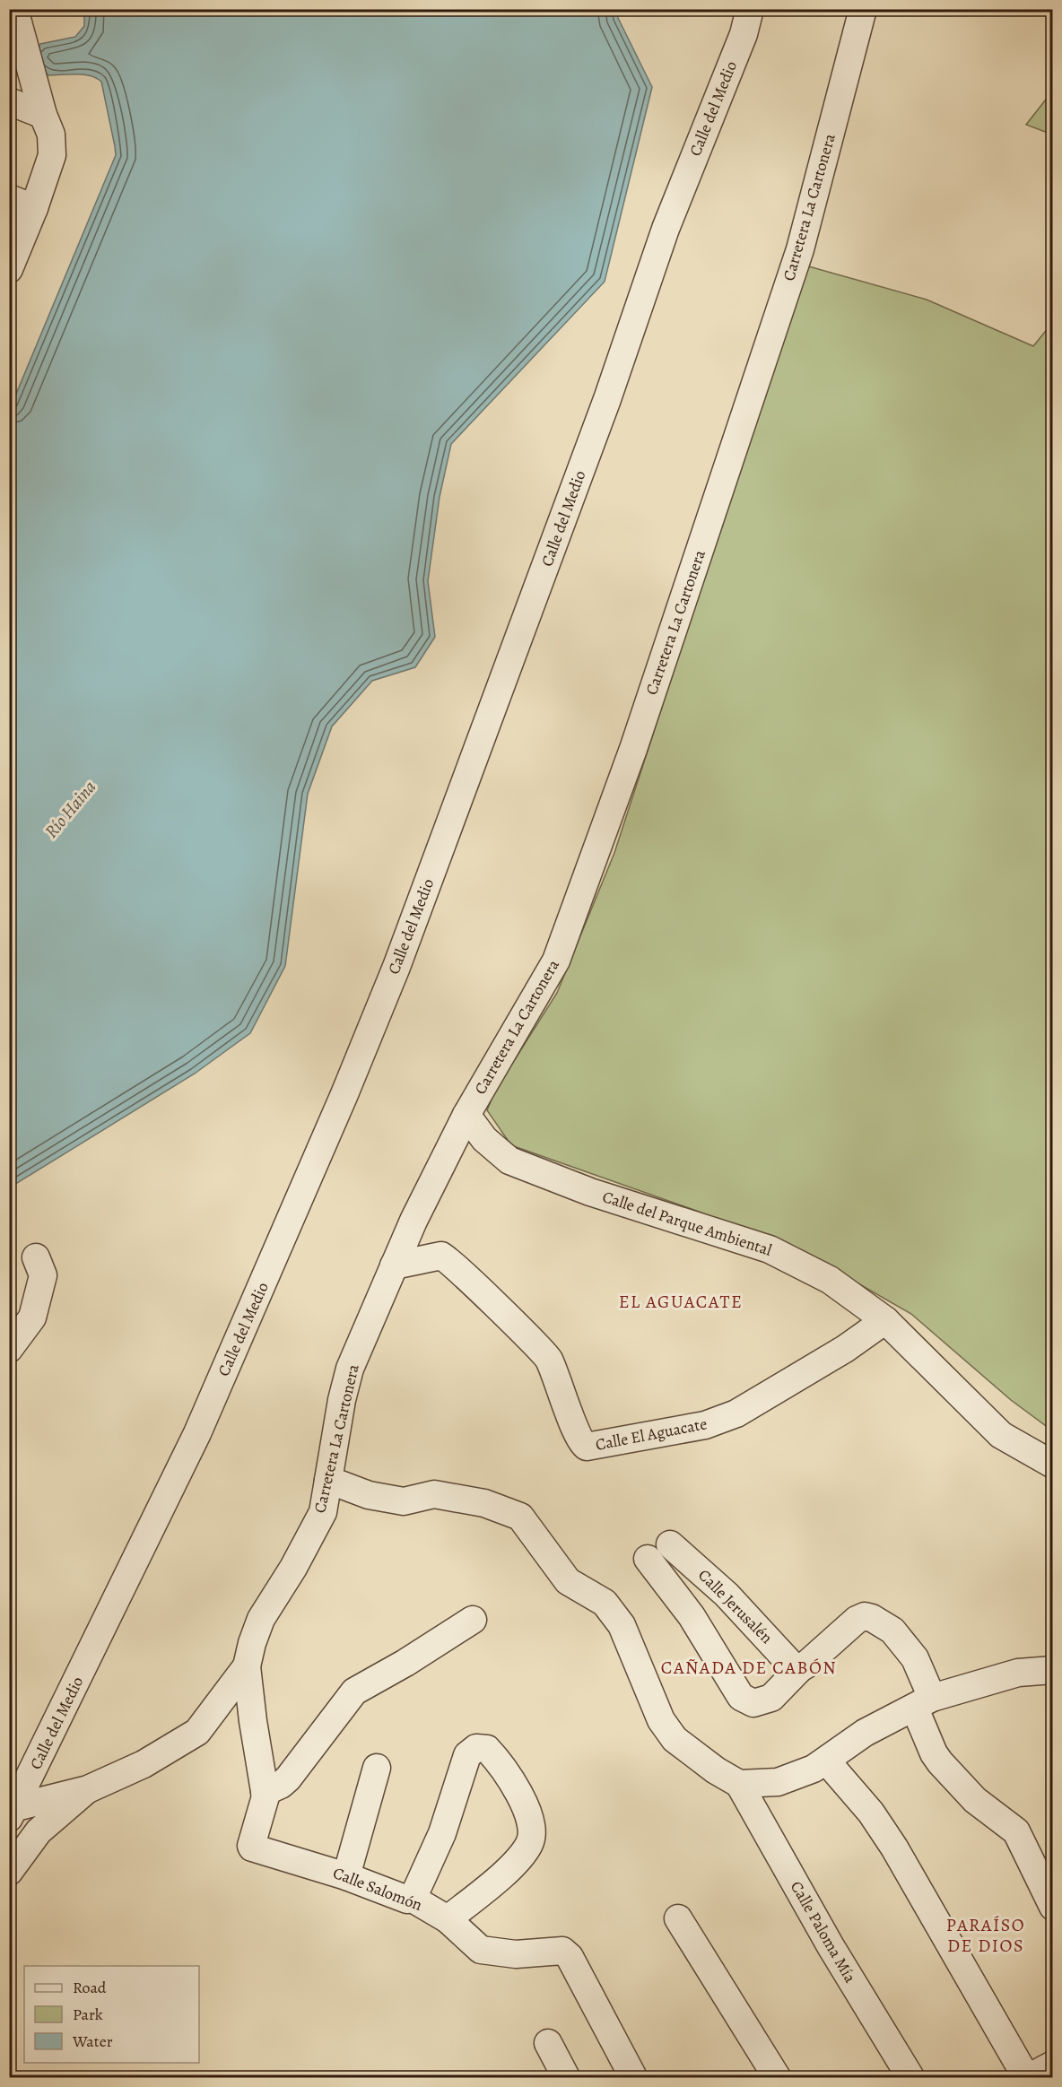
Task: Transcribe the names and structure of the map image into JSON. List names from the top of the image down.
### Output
{
  "streets": {
    "street": [
      "Calle del Medio",
      "Carretera La Cartonera",
      "Calle del Parque Ambiental",
      "Calle El Aguacate",
      "Calle Jerusalén",
      "Calle Salomón",
      "Calle Paloma Mía"
    ]
  },
  "crossings": [
    ["Calle del Medio", "Carretera La Cartonera"],
    ["Carretera La Cartonera", "Calle del Parque Ambiental"],
    ["Carretera La Cartonera", "Calle El Aguacate"],
    ["Carretera La Cartonera", "Calle Salomón"],
    ["Calle del Parque Ambiental", "Calle El Aguacate"]
  ],
  "districts": ["EL AGUACATE", "CAÑADA DE CABÓN", "PARAÍSO DE DIOS"],
  "water": ["Río Haina"],
  "legend": ["Road", "Park", "Water"]
}
